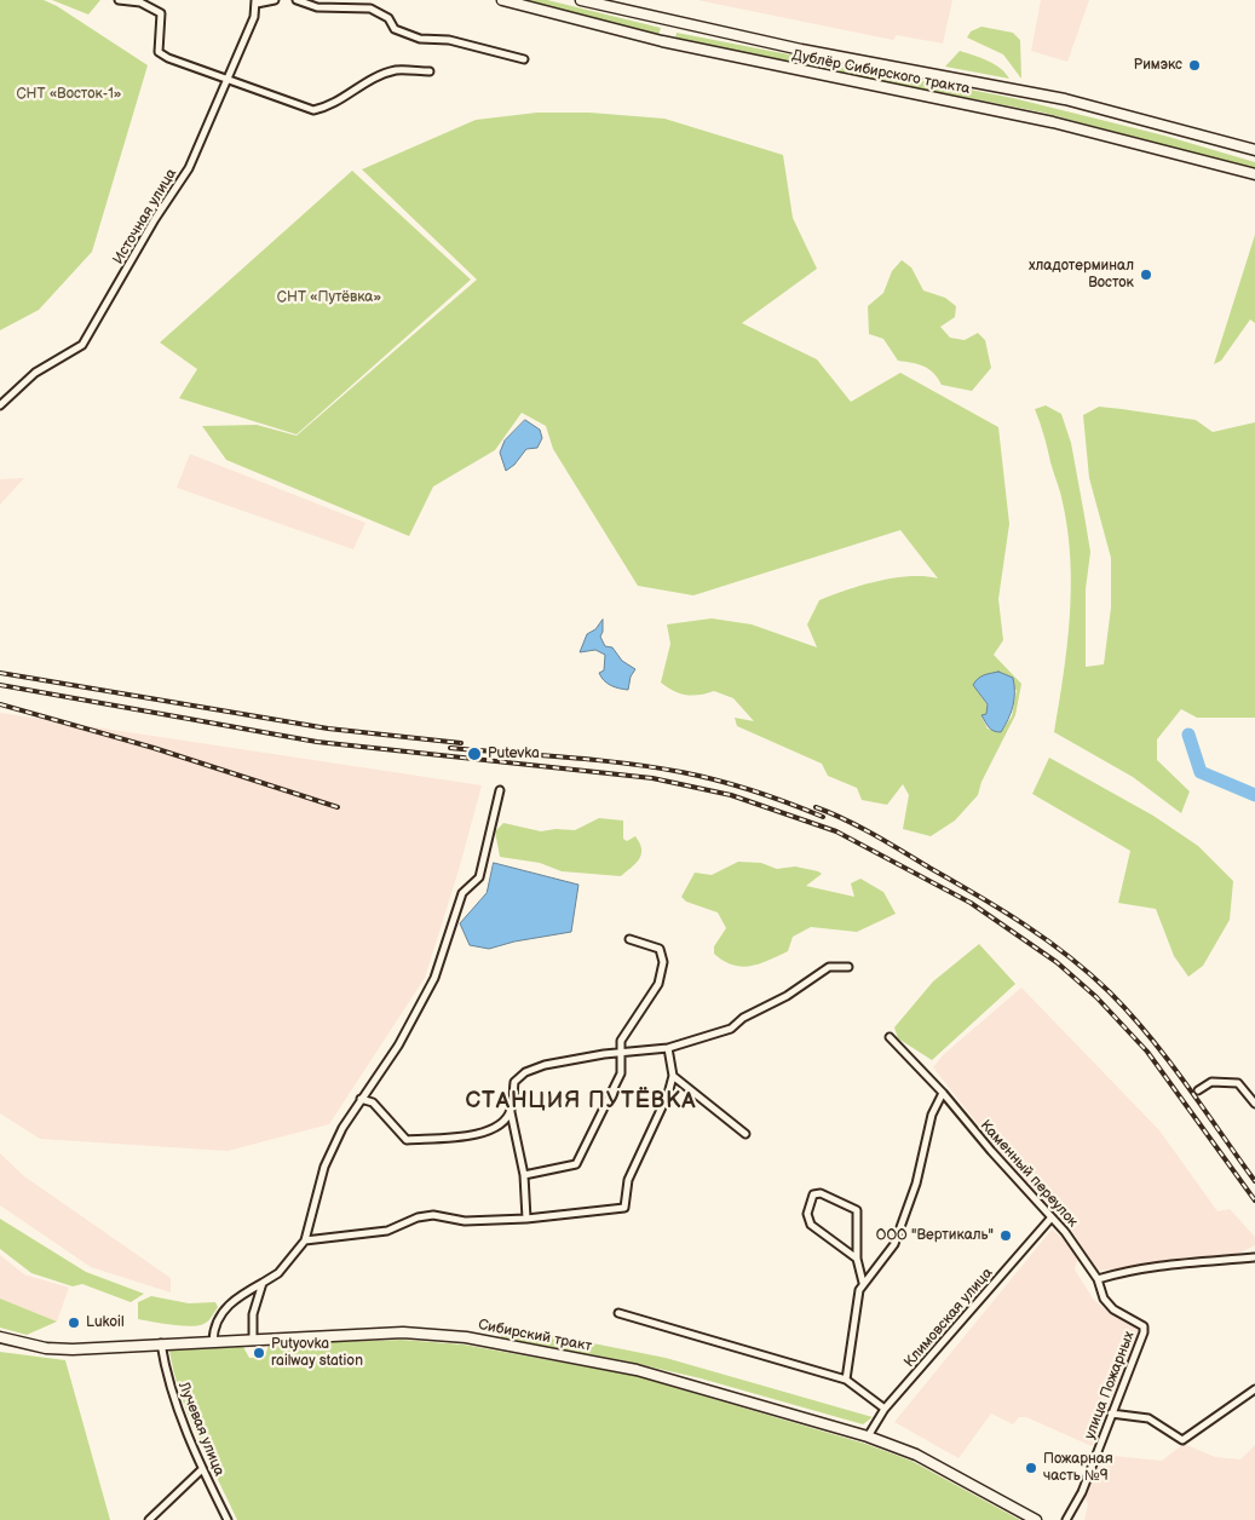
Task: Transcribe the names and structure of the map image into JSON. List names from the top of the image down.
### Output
{
  "streets": {
    "main road": ["Дублёр Сибирского тракта", "Сибирский тракт"],
    "street": [
      "Источная улица",
      "Каменный переулок",
      "Климовская улица",
      "улица Пожарных",
      "Лучевая улица"
    ]
  },
  "crossings": [
    ["Каменный переулок", "Климовская улица"],
    ["Каменный переулок", "улица Пожарных"],
    ["Климовская улица", "Сибирский тракт"],
    ["Сибирский тракт", "Лучевая улица"]
  ],
  "districts": ["СТАНЦИЯ ПУТЁВКА"],
  "parks": ["СНТ «Восток-1»", "СНТ «Путёвка»"],
  "places": [
    "Римэкс",
    "хладотерминал Восток",
    "Putevka",
    "ООО \"Вертикаль\"",
    "Lukoil",
    "Putyovka railway station",
    "Пожарная часть №9"
  ]
}
